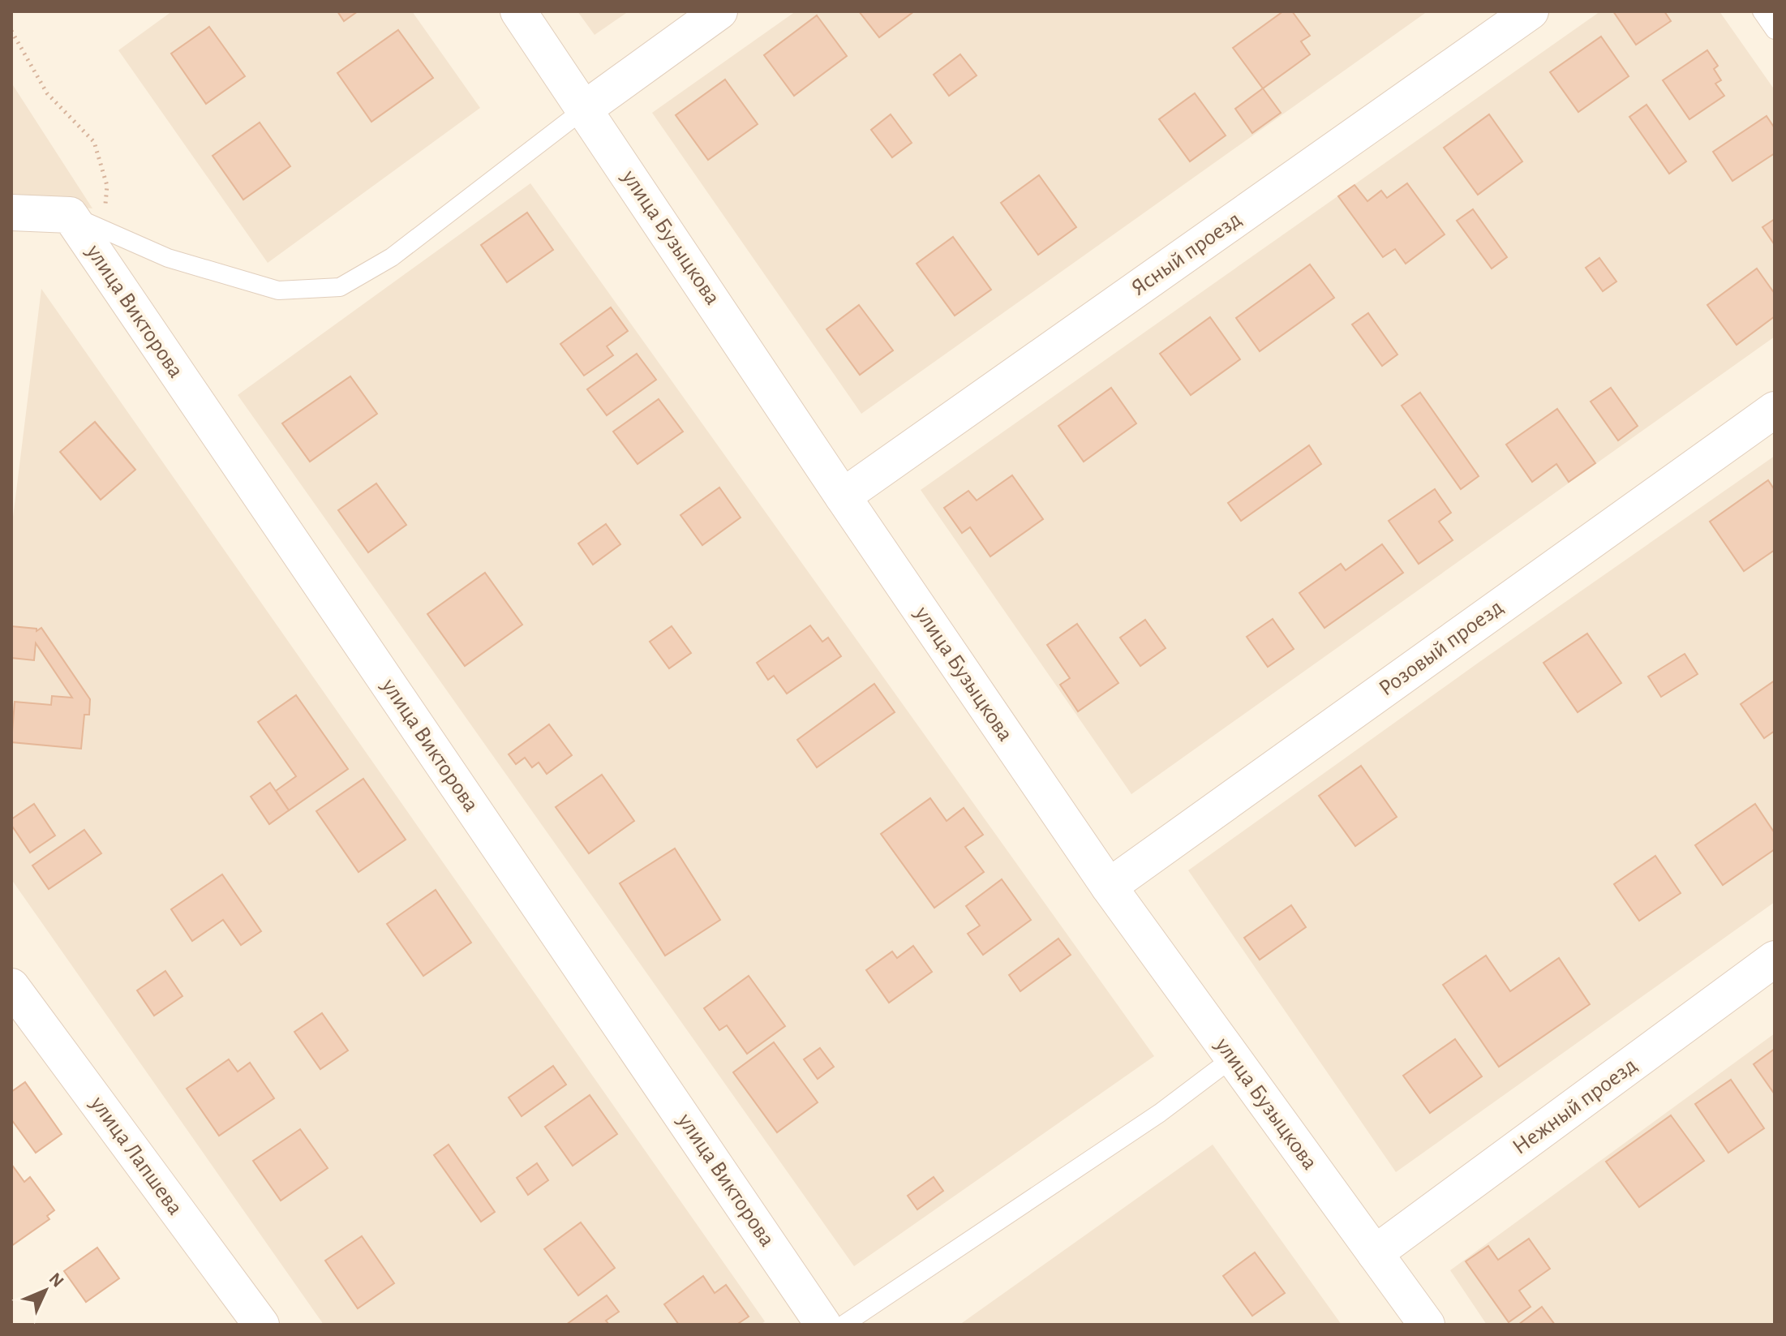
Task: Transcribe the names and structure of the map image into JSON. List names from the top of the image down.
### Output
{
  "streets": {
    "street": [
      "улица Бузыцкова",
      "Ясный проезд",
      "улица Викторова",
      "Розовый проезд",
      "Нежный проезд",
      "улица Лапшева"
    ]
  },
  "crossings": [
    ["улица Бузыцкова", "Ясный проезд"],
    ["улица Бузыцкова", "Розовый проезд"],
    ["улица Бузыцкова", "Нежный проезд"]
  ],
  "north": "top right"
}
